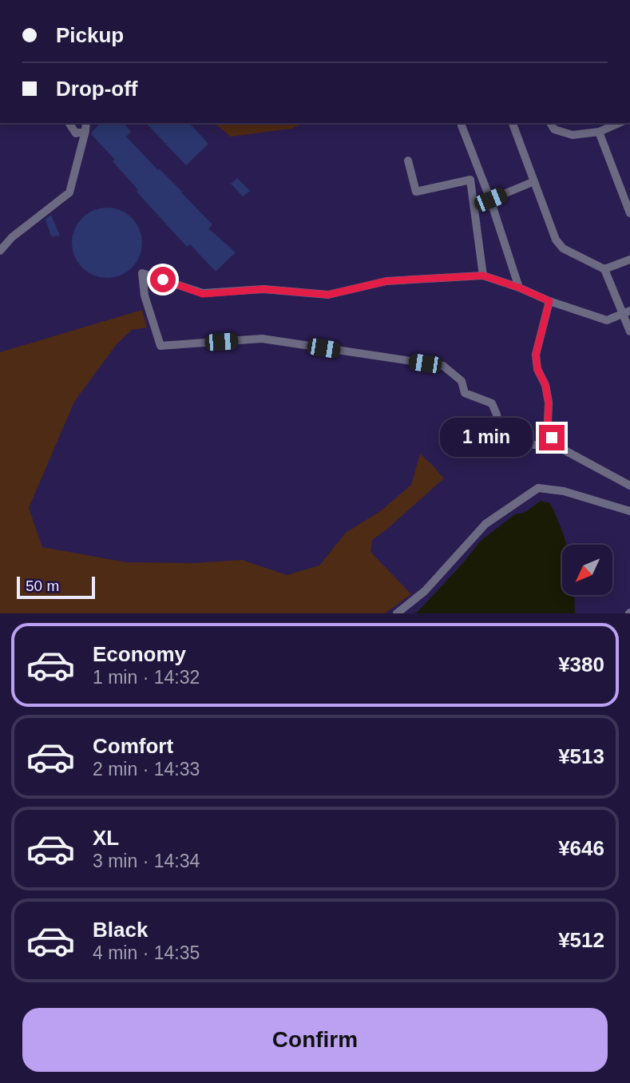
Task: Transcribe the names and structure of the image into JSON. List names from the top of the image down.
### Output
{
  "scale_bar": "50 m",
  "north": "bottom left",
  "page": {
    "banner": ["Pickup", "Drop-off"],
    "bubble": "1 min",
    "scale": "50 m",
    "list": [
      {
        "name": "Economy",
        "note": "1 min · 14:32",
        "value": "¥380"
      },
      {
        "name": "Comfort",
        "note": "2 min · 14:33",
        "value": "¥513"
      },
      {
        "name": "XL",
        "note": "3 min · 14:34",
        "value": "¥646"
      },
      {
        "name": "Black",
        "note": "4 min · 14:35",
        "value": "¥512"
      }
    ],
    "buttons": "Confirm"
  }
}
